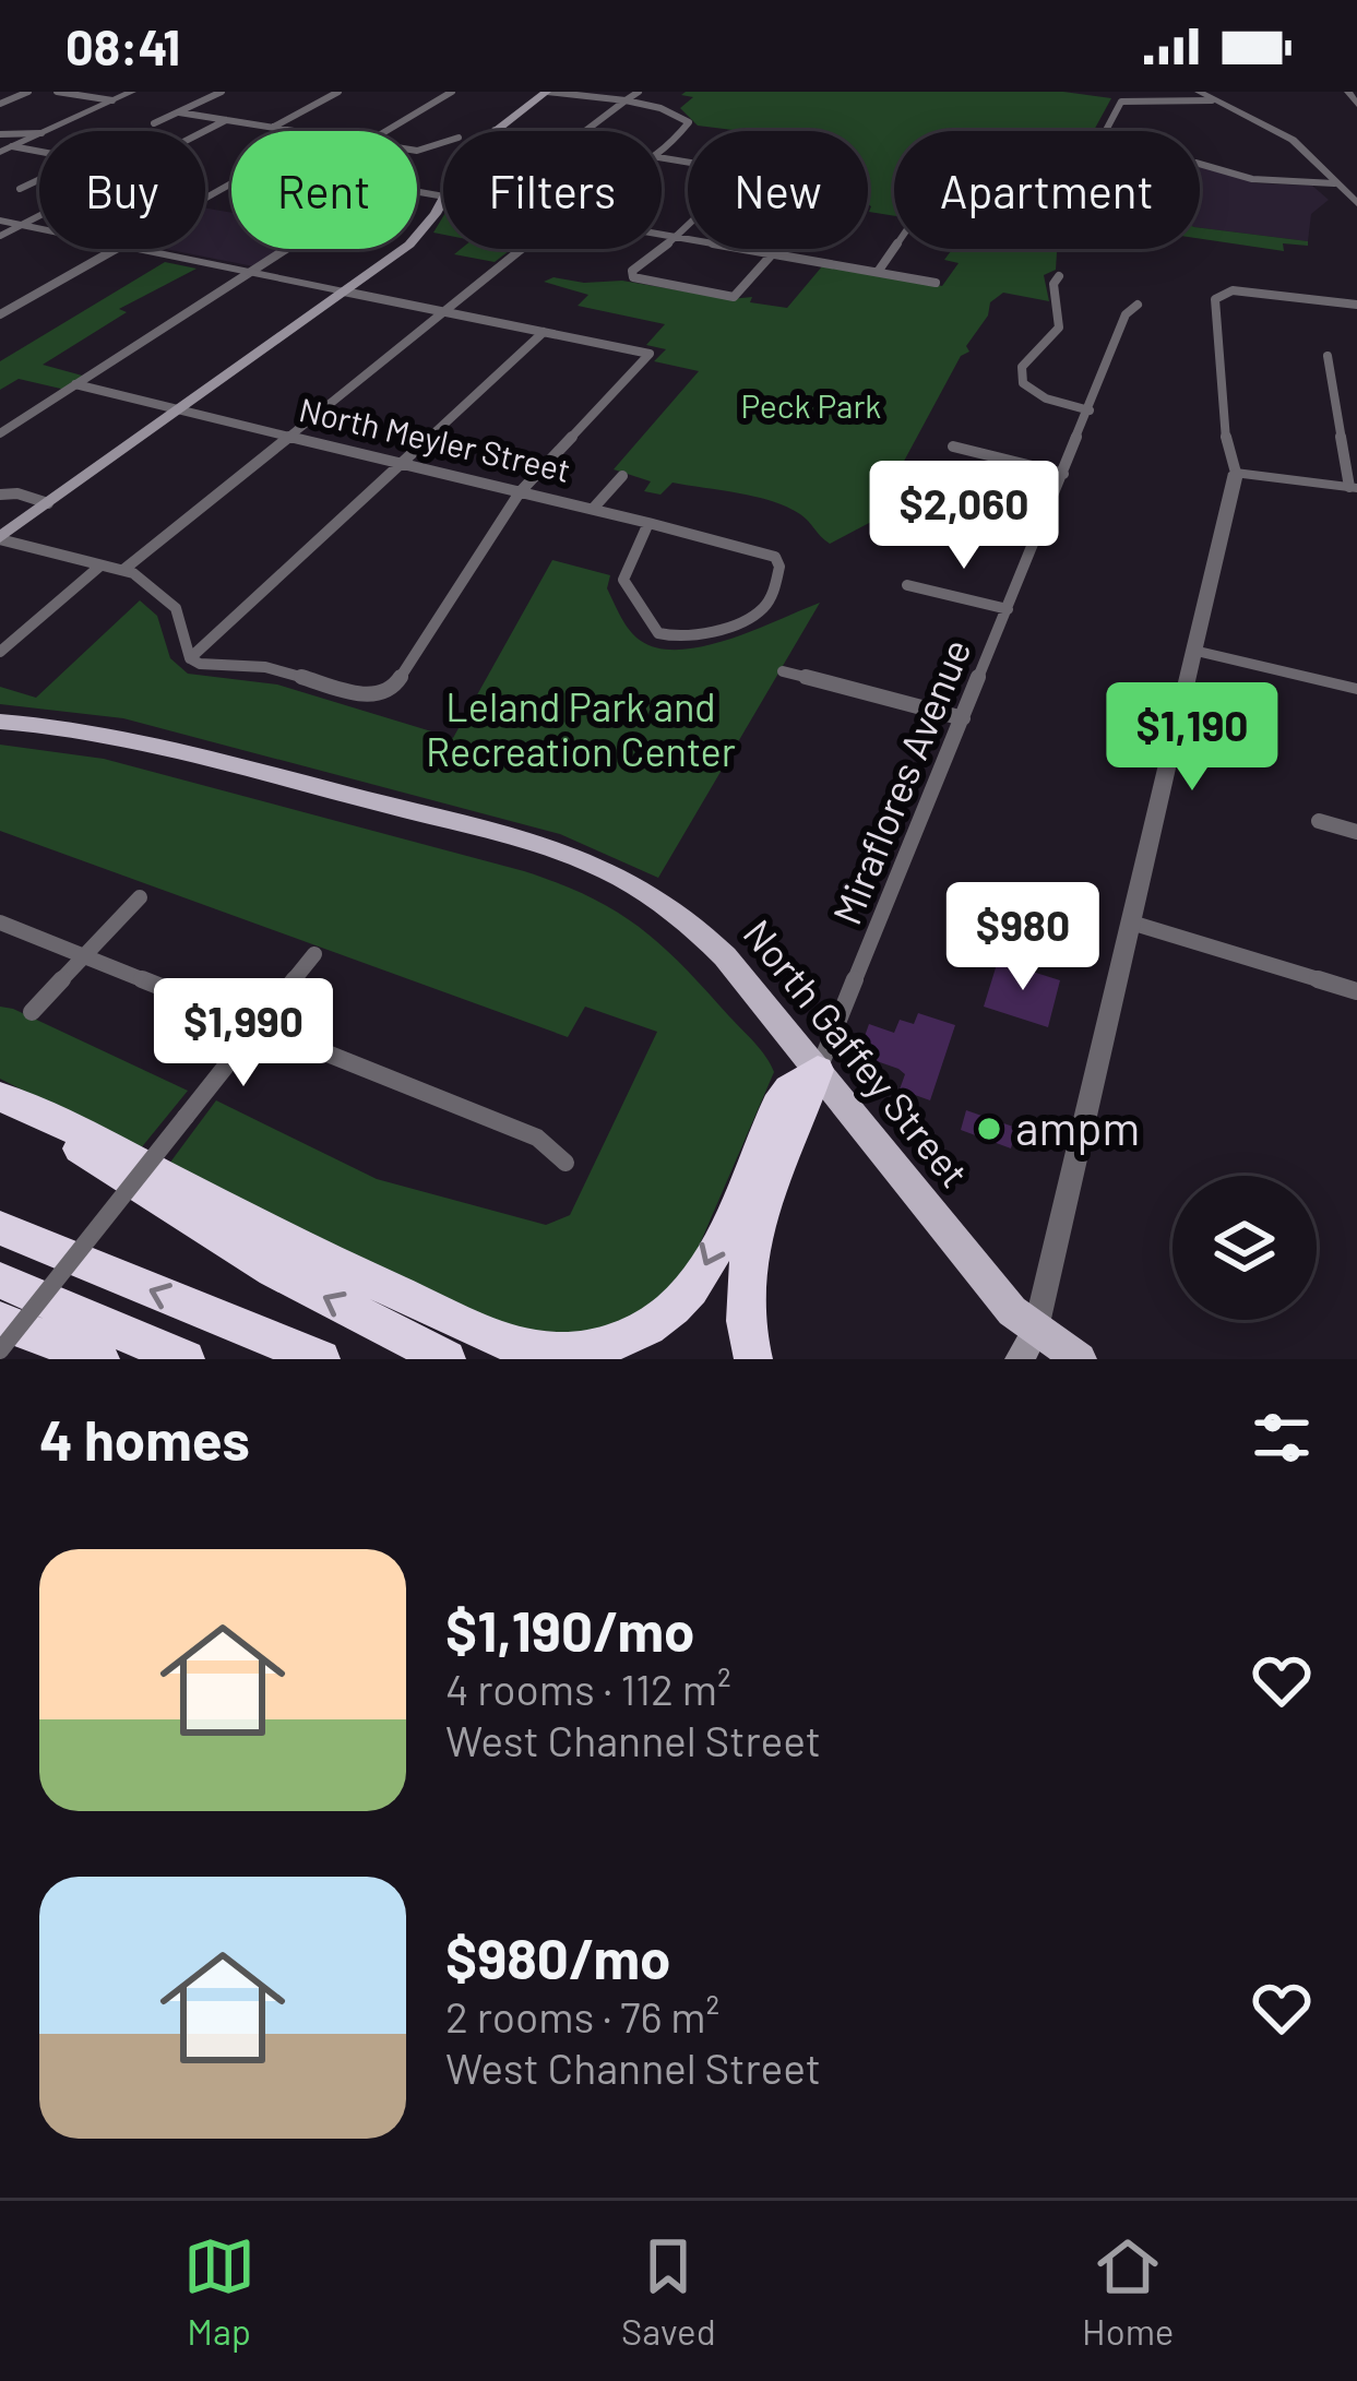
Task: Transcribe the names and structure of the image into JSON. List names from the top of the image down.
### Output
{
  "streets": {
    "main road": ["North Gaffey Street"],
    "street": ["North Meyler Street", "Miraflores Avenue"]
  },
  "crossings": [
    ["Miraflores Avenue", "North Gaffey Street"]
  ],
  "parks": ["Peck Park", "Leland Park and Recreation Center"],
  "places": ["ampm"],
  "page": {
    "status": "08:41",
    "chip": [
      "Buy",
      "Rent",
      "Filters",
      "New",
      "Apartment"
    ],
    "price": [
      "$2,060",
      "$1,190",
      "$980",
      "$1,990"
    ],
    "heading": "4 homes",
    "list": [
      {
        "name": "$1,190/mo",
        "note": "4 rooms · 112 m² · West Channel Street"
      },
      {
        "name": "$980/mo",
        "note": "2 rooms · 76 m² · West Channel Street"
      }
    ],
    "tabs": ["Map", "Saved", "Home"]
  }
}
